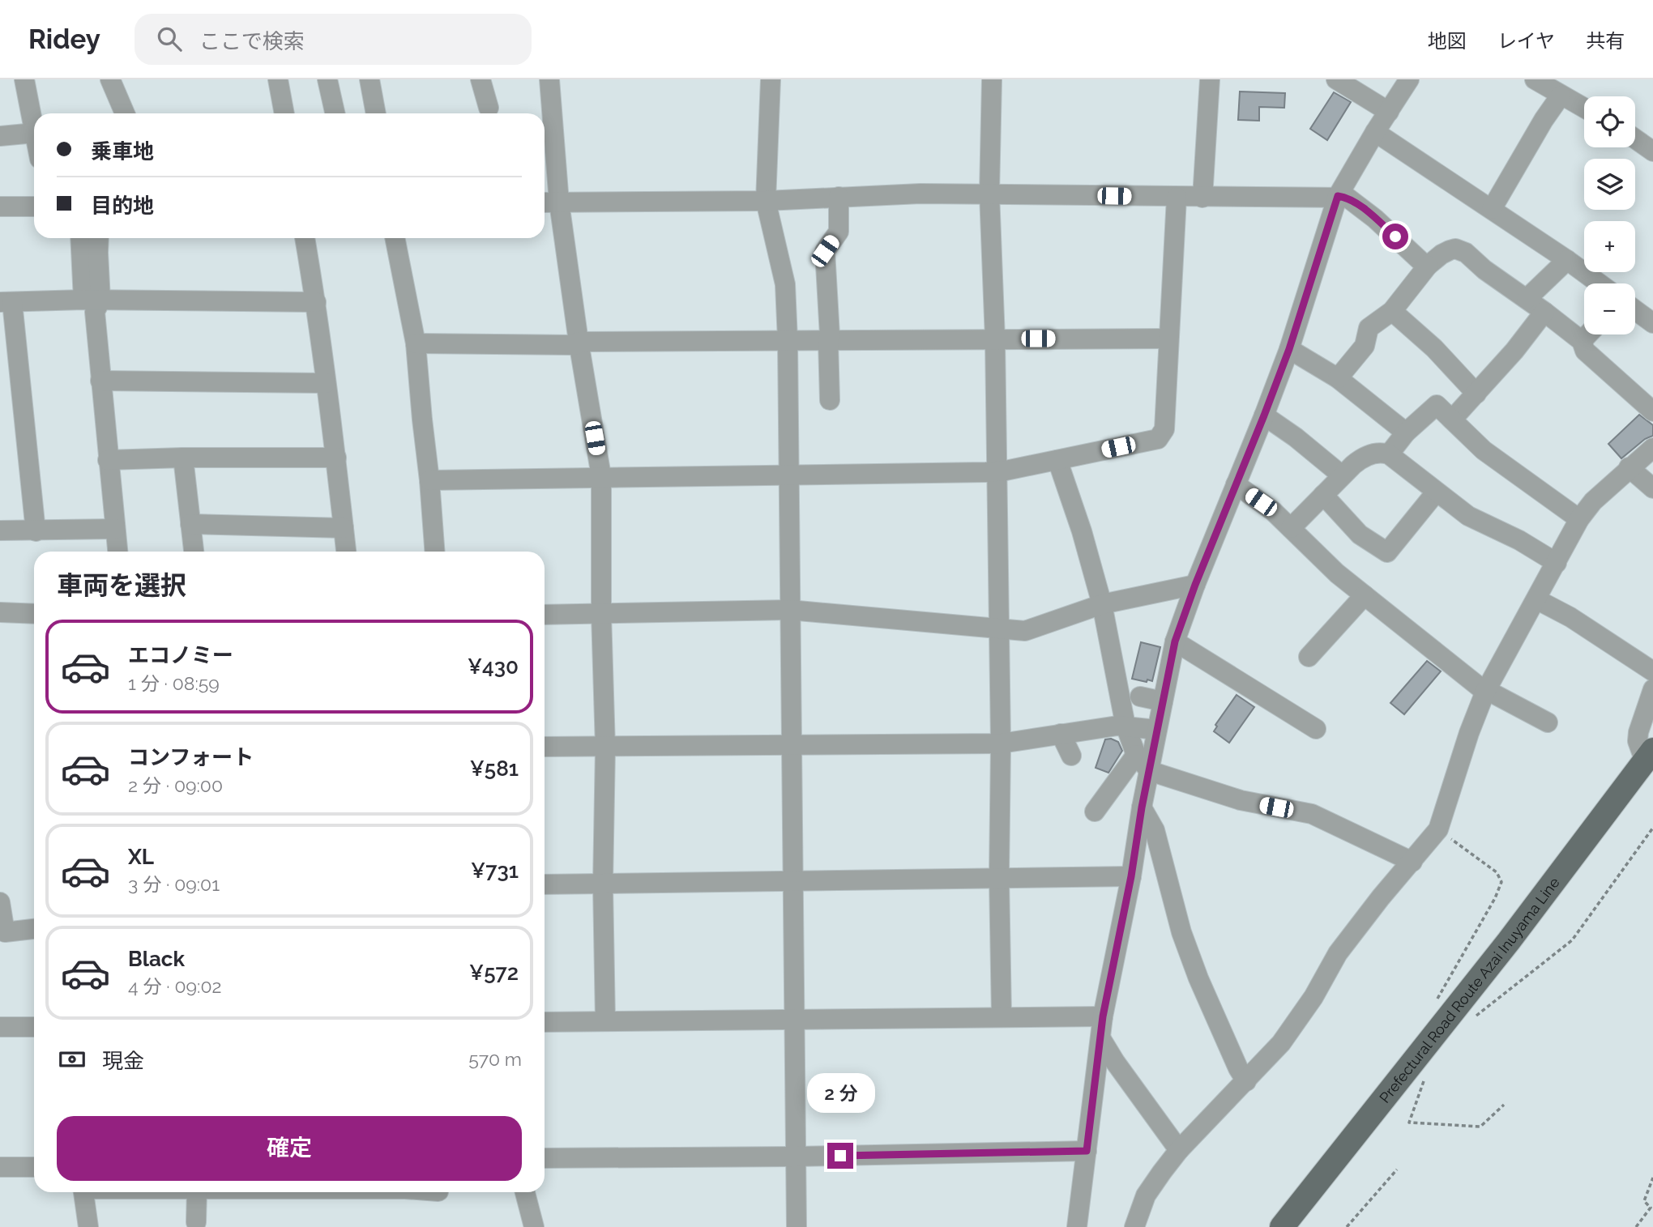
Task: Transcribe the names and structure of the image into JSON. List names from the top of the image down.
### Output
{
  "streets": {
    "main road": ["Prefectural Road Route Azai Inuyama Line"]
  },
  "page": {
    "header": "Ridey",
    "search": "ここで検索",
    "nav": ["地図", "レイヤ", "共有"],
    "map_buttons": ["+", "−"],
    "banner": ["乗車地", "目的地"],
    "heading": "車両を選択",
    "list": [
      {
        "name": "エコノミー",
        "note": "1 分 · 08:59",
        "value": "¥430"
      },
      {
        "name": "コンフォート",
        "note": "2 分 · 09:00",
        "value": "¥581"
      },
      {
        "name": "XL",
        "note": "3 分 · 09:01",
        "value": "¥731"
      },
      {
        "name": "Black",
        "note": "4 分 · 09:02",
        "value": "¥572"
      }
    ],
    "pay": ["現金", "570 m"],
    "bubble": "2 分",
    "buttons": "確定"
  }
}
